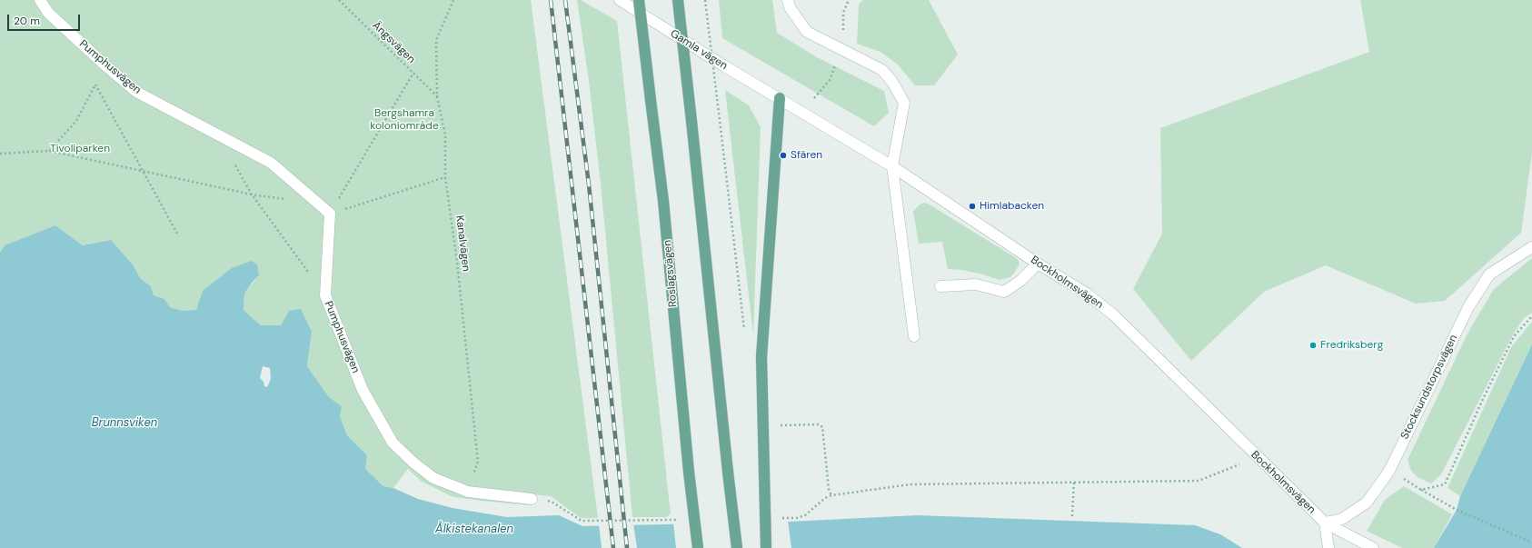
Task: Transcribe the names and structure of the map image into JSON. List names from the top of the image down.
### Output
{
  "streets": {
    "main road": ["Roslagsvägen"],
    "street": [
      "Gamla vägen",
      "Pumphusvägen",
      "Bockholmsvägen",
      "Stocksundstorpsvägen"
    ],
    "path": ["Ängsvägen", "Kanalvägen"]
  },
  "crossings": [
    ["Ängsvägen", "Kanalvägen"],
    ["Gamla vägen", "Bockholmsvägen"],
    ["Pumphusvägen", "Kanalvägen"],
    ["Bockholmsvägen", "Stocksundstorpsvägen"]
  ],
  "water": ["Brunnsviken", "Ålkistekanalen"],
  "parks": ["Bergshamra koloniområde", "Tivoliparken"],
  "places": ["Sfären", "Himlabacken", "Fredriksberg"],
  "scale_bar": "20 m"
}
